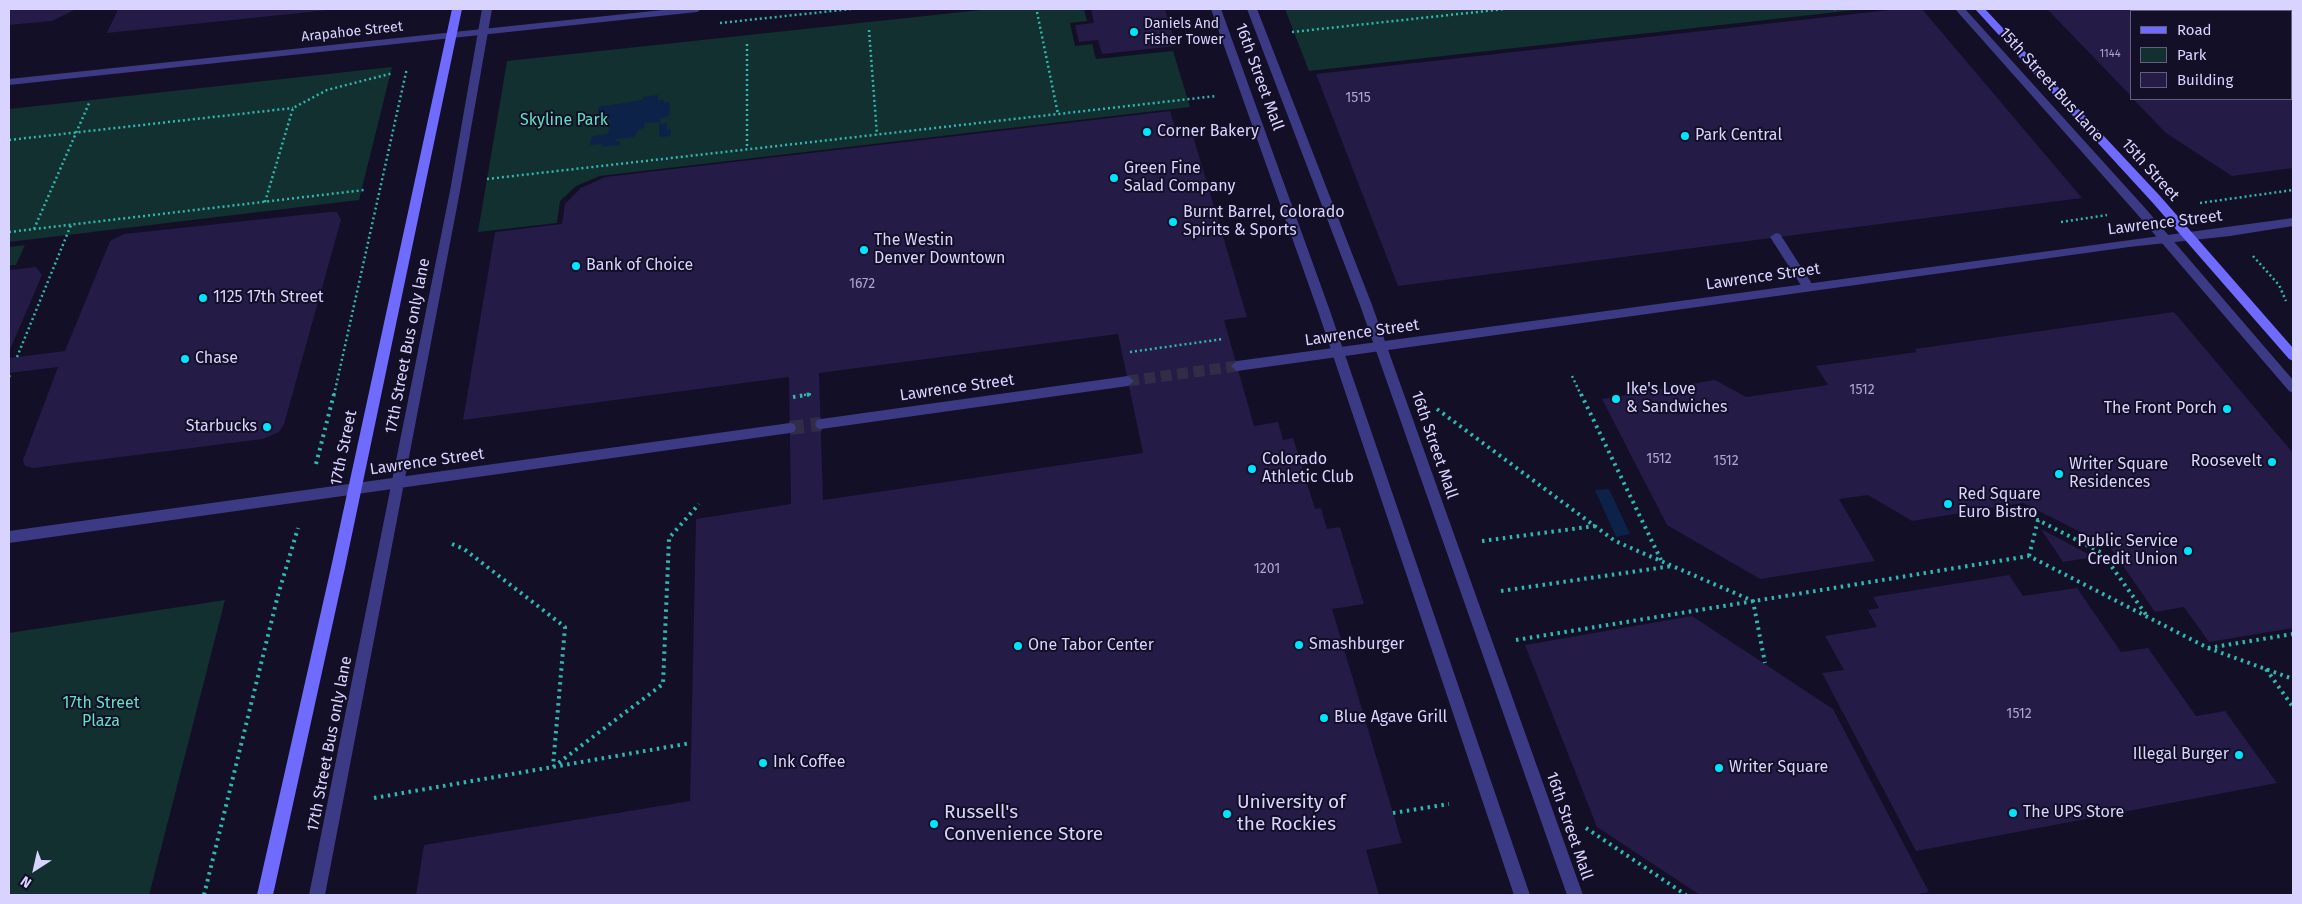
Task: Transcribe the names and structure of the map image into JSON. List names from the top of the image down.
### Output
{
  "streets": {
    "main road": ["15th Street", "17th Street"],
    "street": [
      "Arapahoe Street",
      "16th Street Mall",
      "15th Street Bus Lane",
      "Lawrence Street",
      "17th Street Bus only lane"
    ]
  },
  "crossings": [
    ["Arapahoe Street", "17th Street Bus only lane"],
    ["Arapahoe Street", "17th Street"],
    ["16th Street Mall", "Lawrence Street"],
    ["15th Street Bus Lane", "Lawrence Street"],
    ["15th Street", "Lawrence Street"],
    ["Lawrence Street", "17th Street Bus only lane"],
    ["Lawrence Street", "17th Street"]
  ],
  "parks": ["Skyline Park", "17th Street Plaza"],
  "places": [
    "Daniels And Fisher Tower",
    "Corner Bakery",
    "Park Central",
    "Green Fine Salad Company",
    "Burnt Barrel, Colorado Spirits & Sports",
    "The Westin Denver Downtown",
    "Bank of Choice",
    "1125 17th Street",
    "Chase",
    "Ike's Love & Sandwiches",
    "The Front Porch",
    "Starbucks",
    "Roosevelt",
    "Colorado Athletic Club",
    "Writer Square Residences",
    "Red Square Euro Bistro",
    "Public Service Credit Union",
    "Smashburger",
    "One Tabor Center",
    "Blue Agave Grill",
    "Illegal Burger",
    "Ink Coffee",
    "Writer Square",
    "The UPS Store",
    "University of the Rockies",
    "Russell's Convenience Store"
  ],
  "house_numbers": [
    "1144",
    "1515",
    "1672",
    "1512",
    "1512",
    "1512",
    "1201",
    "1512"
  ],
  "legend": ["Road", "Park", "Building"],
  "north": "bottom left"
}
